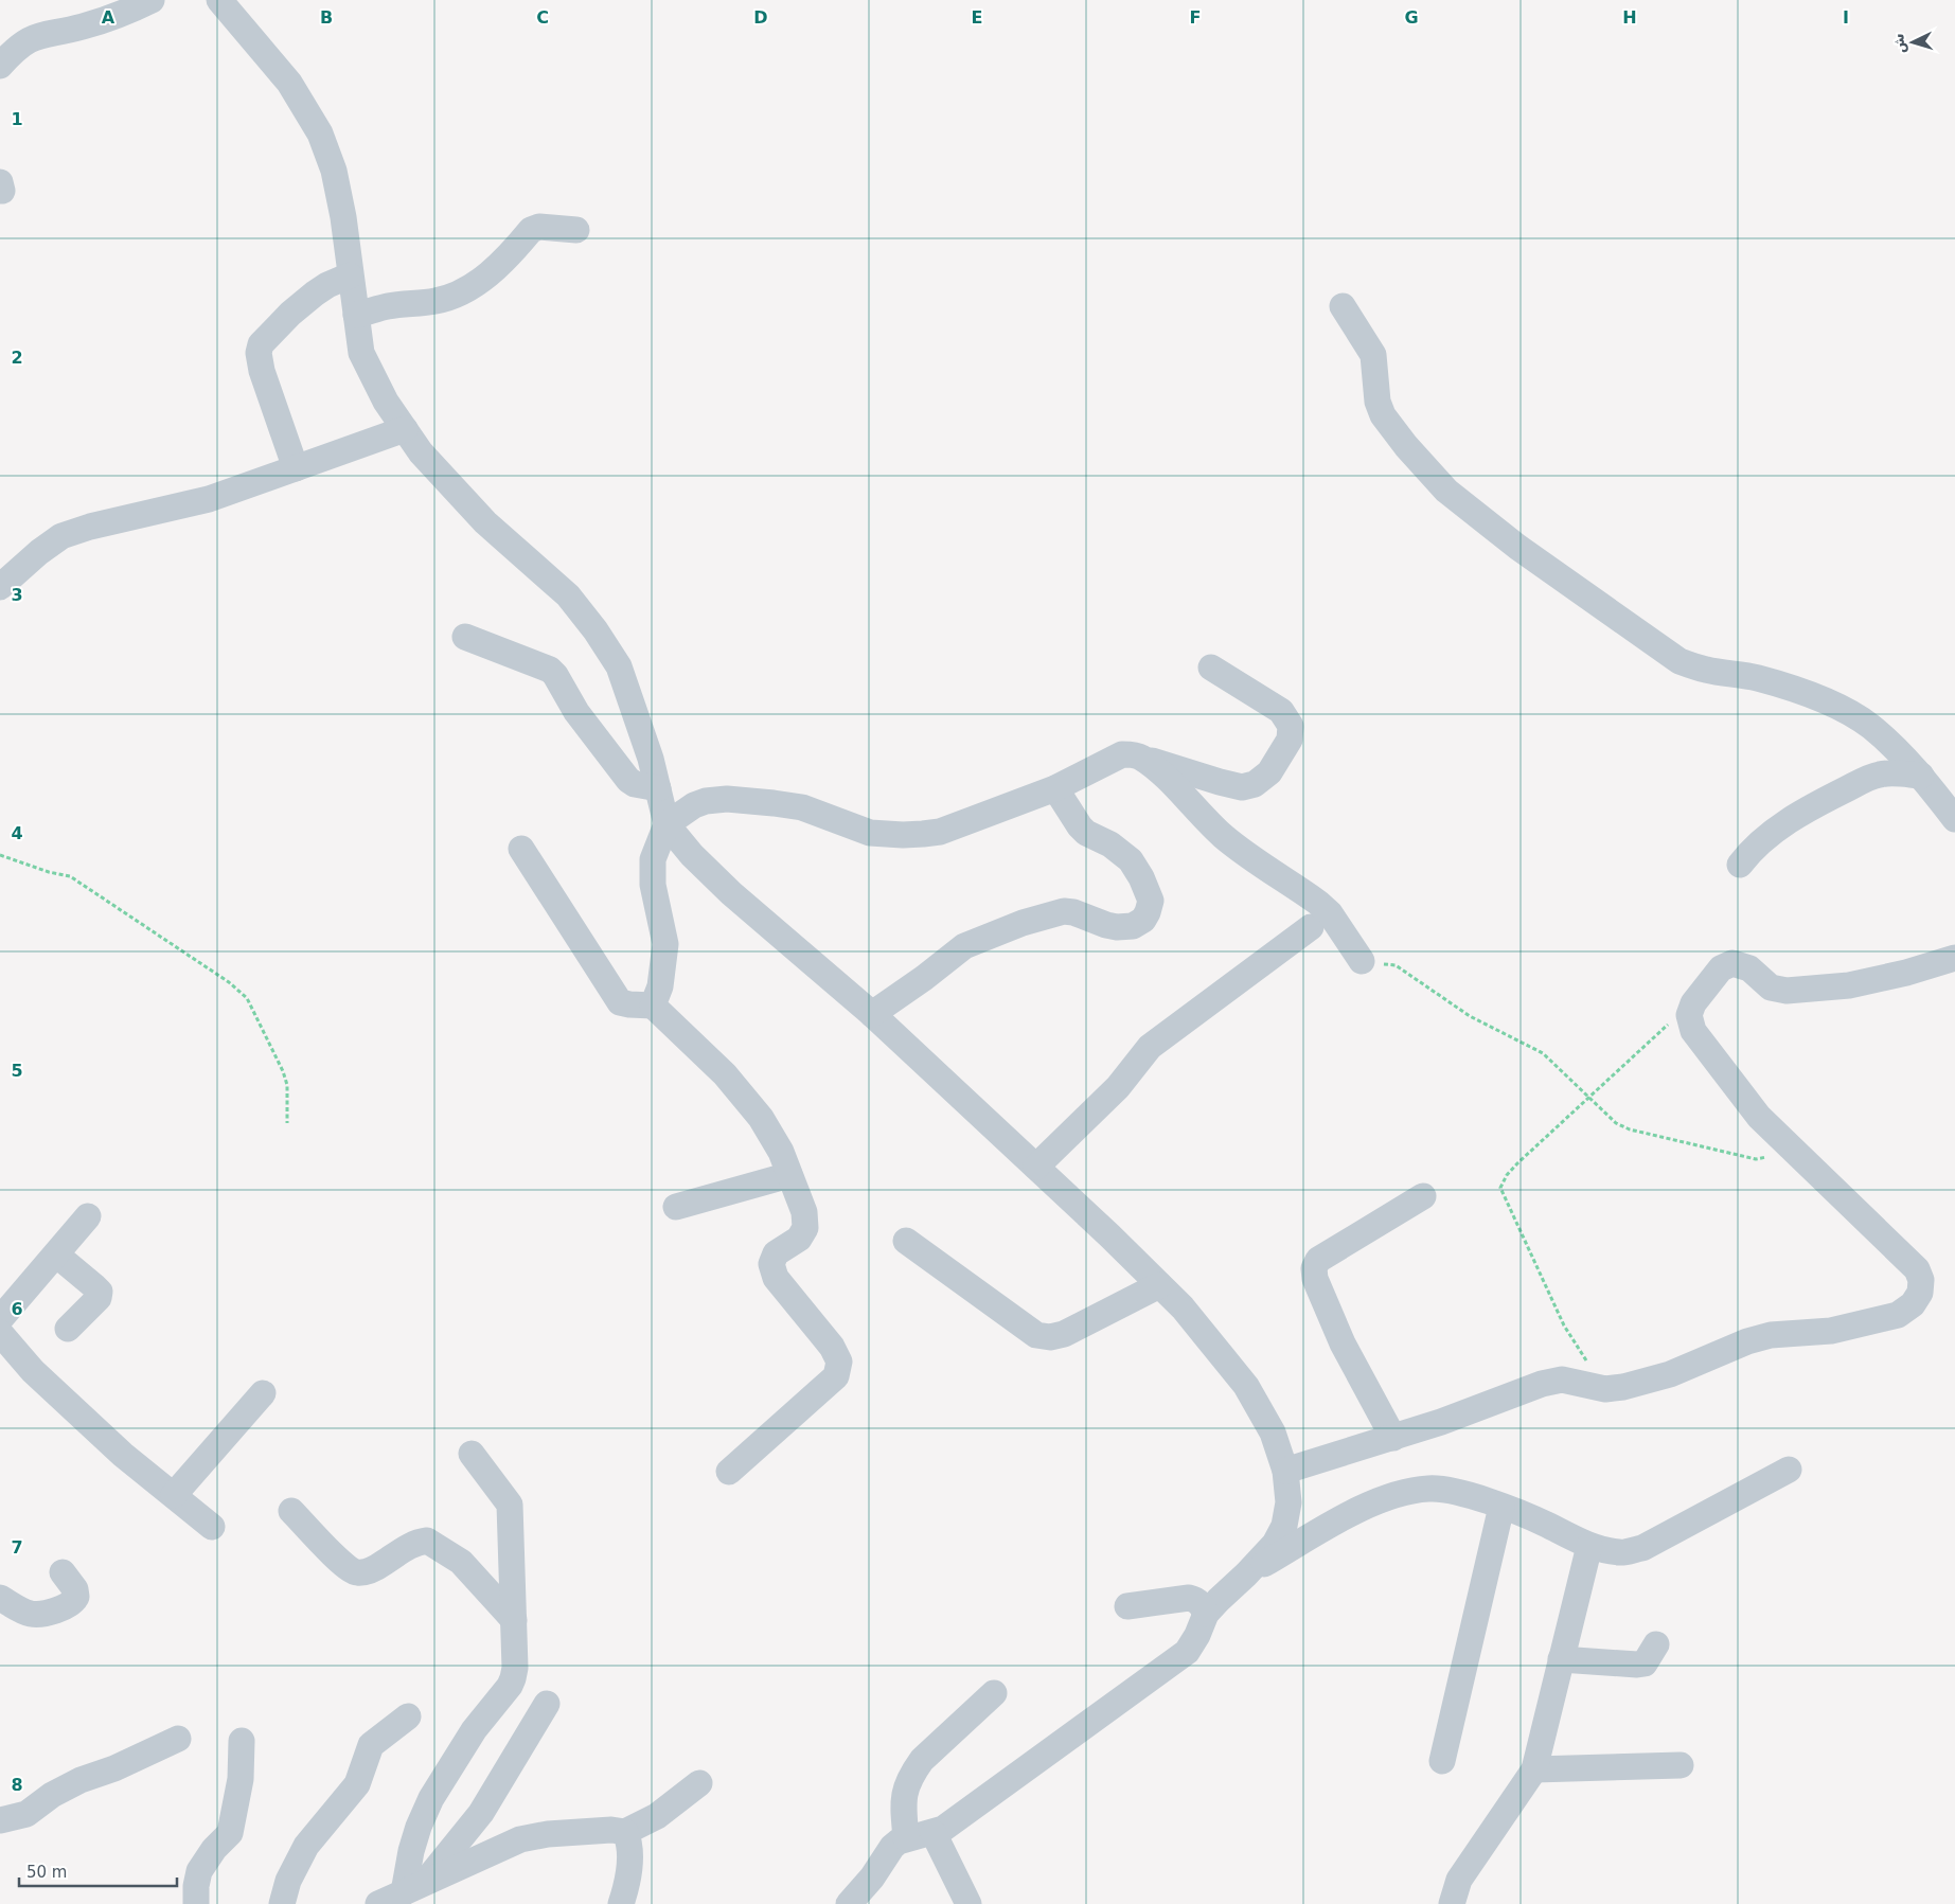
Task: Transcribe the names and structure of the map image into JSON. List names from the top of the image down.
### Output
{
  "scale_bar": "50 m",
  "north": "left",
  "grid": {
    "columns": [
      "A",
      "B",
      "C",
      "D",
      "E",
      "F",
      "G",
      "H",
      "I"
    ],
    "rows": [
      "1",
      "2",
      "3",
      "4",
      "5",
      "6",
      "7",
      "8"
    ]
  }
}
